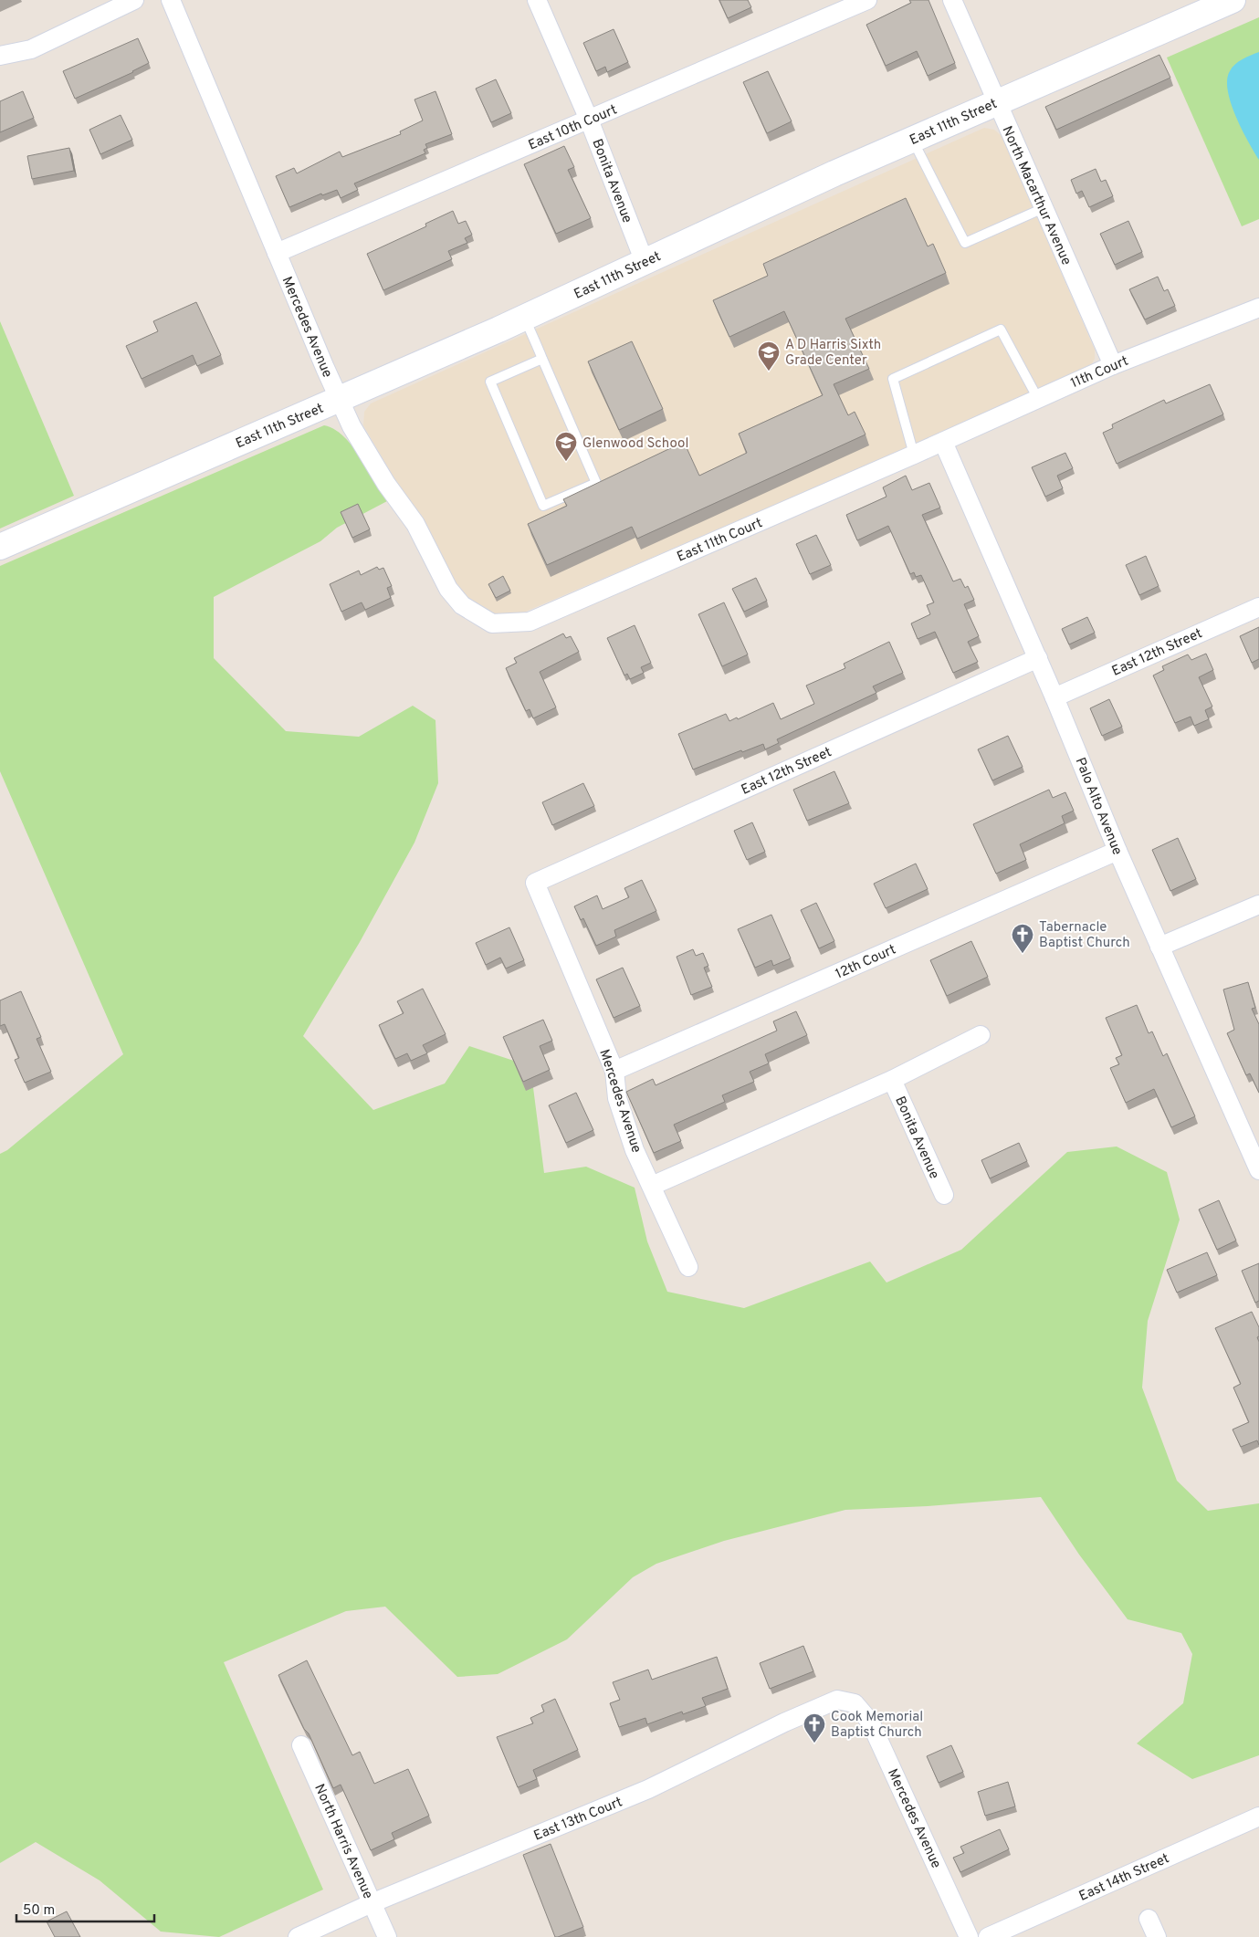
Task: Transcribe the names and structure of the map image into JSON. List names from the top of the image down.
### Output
{
  "streets": {
    "main road": ["East 11th Street"],
    "street": [
      "East 10th Court",
      "Bonita Avenue",
      "North Macarthur Avenue",
      "Mercedes Avenue",
      "11th Court",
      "East 11th Court",
      "East 12th Street",
      "Palo Alto Avenue",
      "12th Court",
      "East 13th Court",
      "North Harris Avenue",
      "East 14th Street"
    ]
  },
  "crossings": [
    ["East 11th Street", "Bonita Avenue"],
    ["East 11th Street", "North Macarthur Avenue"],
    ["East 11th Street", "Mercedes Avenue"],
    ["East 10th Court", "Bonita Avenue"],
    ["East 10th Court", "Mercedes Avenue"],
    ["North Macarthur Avenue", "11th Court"],
    ["Mercedes Avenue", "East 11th Court"],
    ["Mercedes Avenue", "East 12th Street"],
    ["Mercedes Avenue", "12th Court"],
    ["Mercedes Avenue", "East 13th Court"],
    ["11th Court", "East 11th Court"],
    ["11th Court", "Palo Alto Avenue"],
    ["East 11th Court", "Palo Alto Avenue"],
    ["East 12th Street", "Palo Alto Avenue"],
    ["Palo Alto Avenue", "12th Court"],
    ["East 13th Court", "North Harris Avenue"]
  ],
  "places": {
    "school or university": ["A D Harris Sixth Grade Center", "Glenwood School"],
    "church": ["Tabernacle Baptist Church", "Cook Memorial Baptist Church"]
  },
  "scale_bar": "50 m"
}
